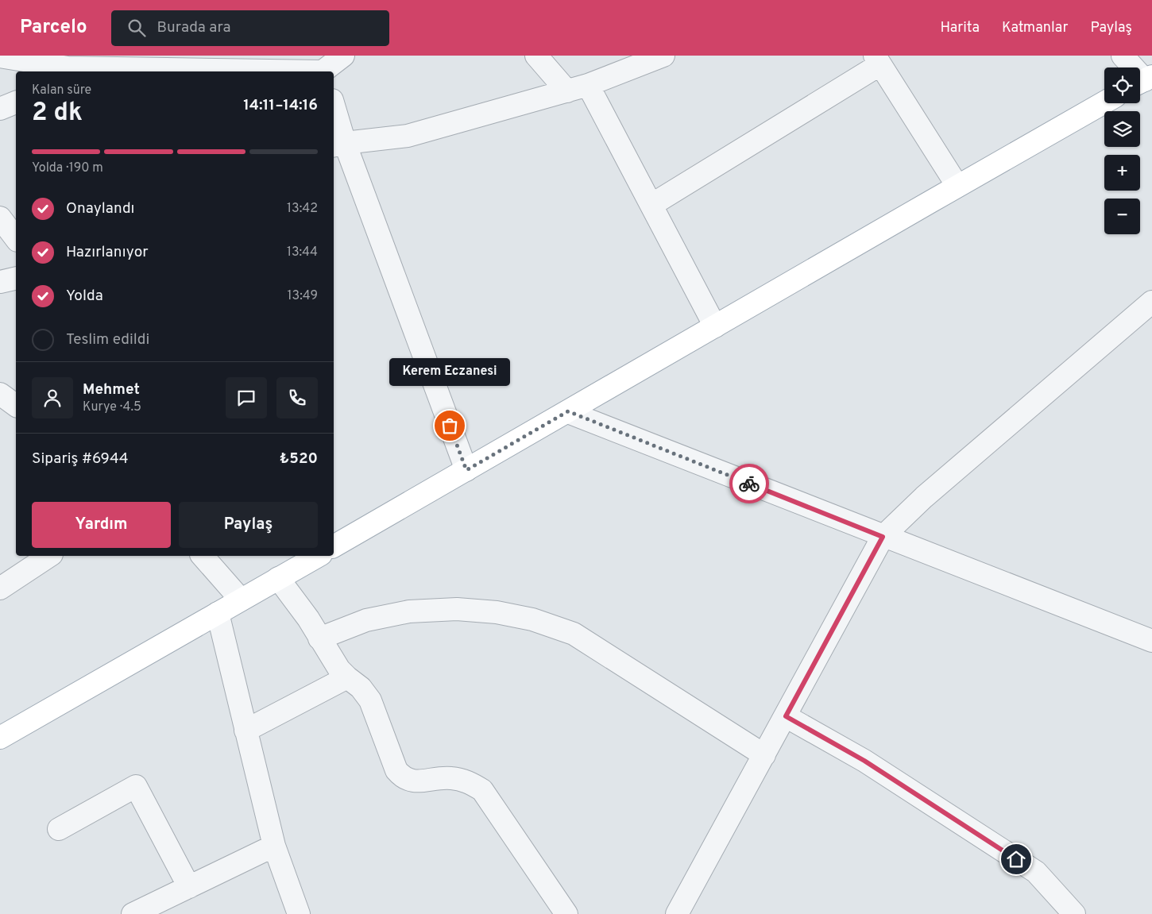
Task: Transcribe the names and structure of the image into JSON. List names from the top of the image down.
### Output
{
  "places": ["Kerem Eczanesi"],
  "page": {
    "header": "Parcelo",
    "search": "Burada ara",
    "nav": ["Harita", "Katmanlar", "Paylaş"],
    "map_buttons": ["+", "−"],
    "heading": ["2 dk", "Kalan süre", "14:11–14:16"],
    "panel": [
      "Mehmet",
      "Kurye · 4.5",
      "Sipariş #6944",
      "₺520"
    ],
    "bar": "Yolda · 190 m",
    "list": [
      ["Onaylandı", "13:42"],
      ["Hazırlanıyor", "13:44"],
      ["Yolda", "13:49"],
      "Teslim edildi"
    ],
    "bubble": "Kerem Eczanesi",
    "buttons": ["Yardım", "Paylaş"]
  }
}
